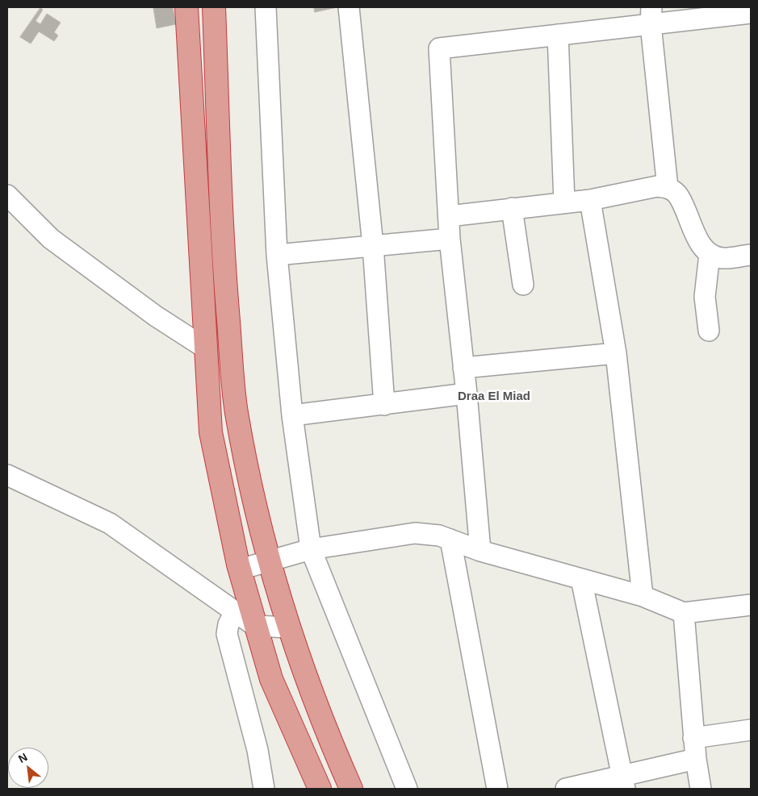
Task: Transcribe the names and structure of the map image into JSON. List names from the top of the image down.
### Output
{
  "districts": ["Draa El Miad"],
  "north": "top left"
}
